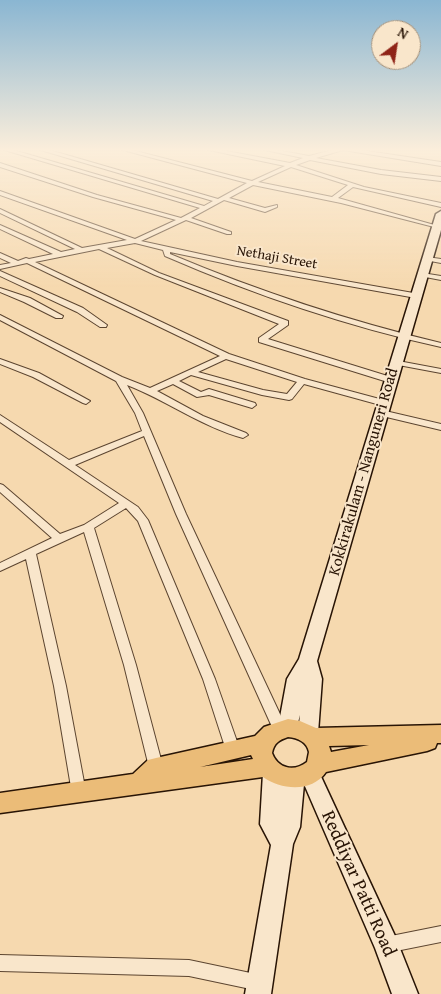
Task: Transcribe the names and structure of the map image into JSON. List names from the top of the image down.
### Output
{
  "streets": {
    "main road": ["Kokkirakulam - Nanguneri Road", "Reddiyar Patti Road"],
    "street": ["Nethaji Street"]
  },
  "crossings": [
    ["Nethaji Street", "Kokkirakulam - Nanguneri Road"]
  ],
  "north": "top right"
}
